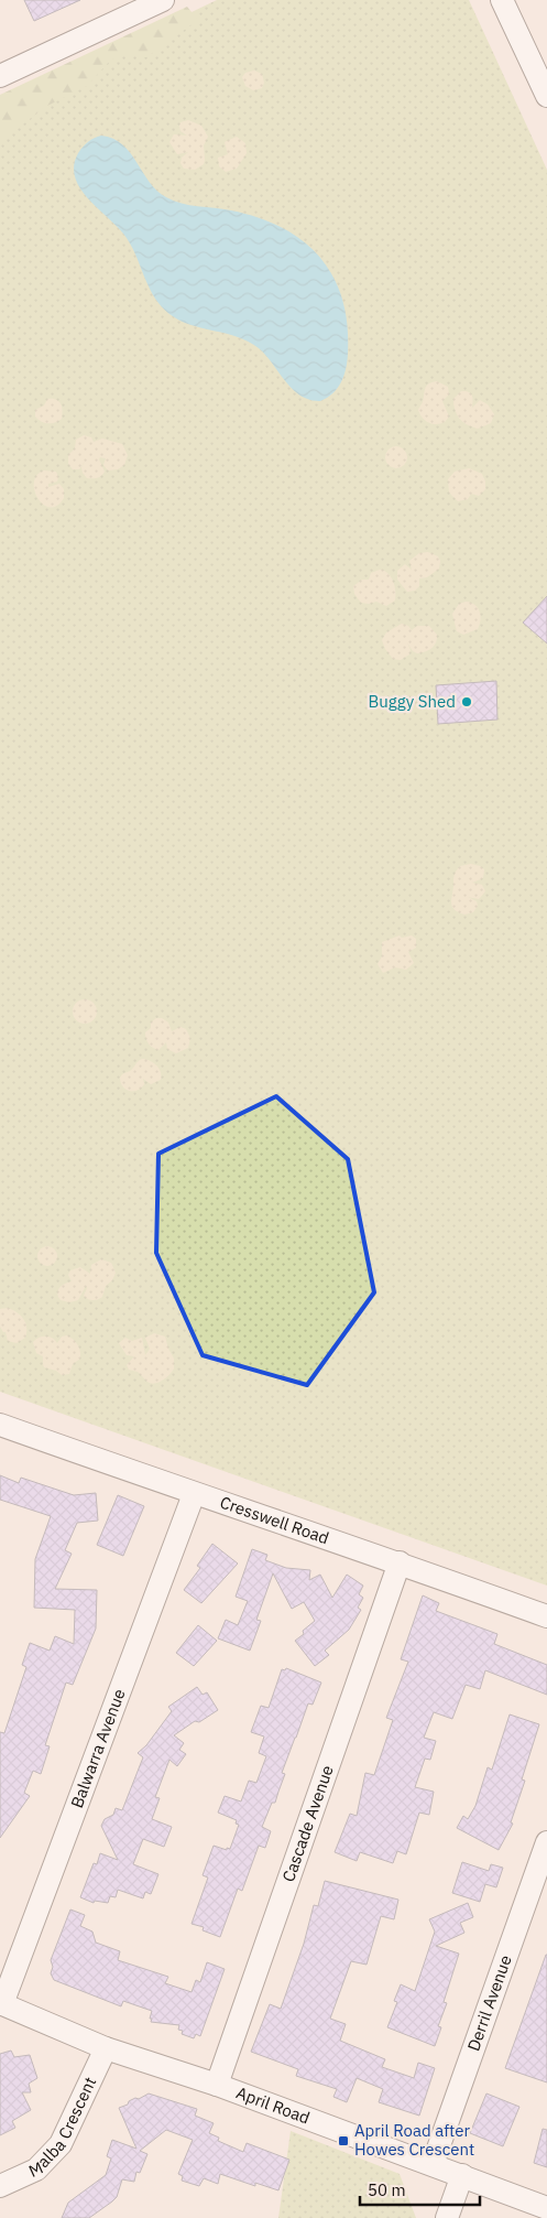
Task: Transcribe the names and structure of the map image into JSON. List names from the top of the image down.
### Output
{
  "streets": {
    "street": [
      "Cresswell Road",
      "Balwarra Avenue",
      "Cascade Avenue",
      "Derril Avenue",
      "April Road",
      "Malba Crescent"
    ]
  },
  "crossings": [
    ["Cresswell Road", "Balwarra Avenue"],
    ["Cresswell Road", "Cascade Avenue"],
    ["Balwarra Avenue", "April Road"],
    ["Cascade Avenue", "April Road"],
    ["Derril Avenue", "April Road"],
    ["April Road", "Malba Crescent"]
  ],
  "places": {
    "other": ["Buggy Shed"],
    "transit": ["April Road after Howes Crescent"]
  },
  "scale_bar": "50 m"
}
